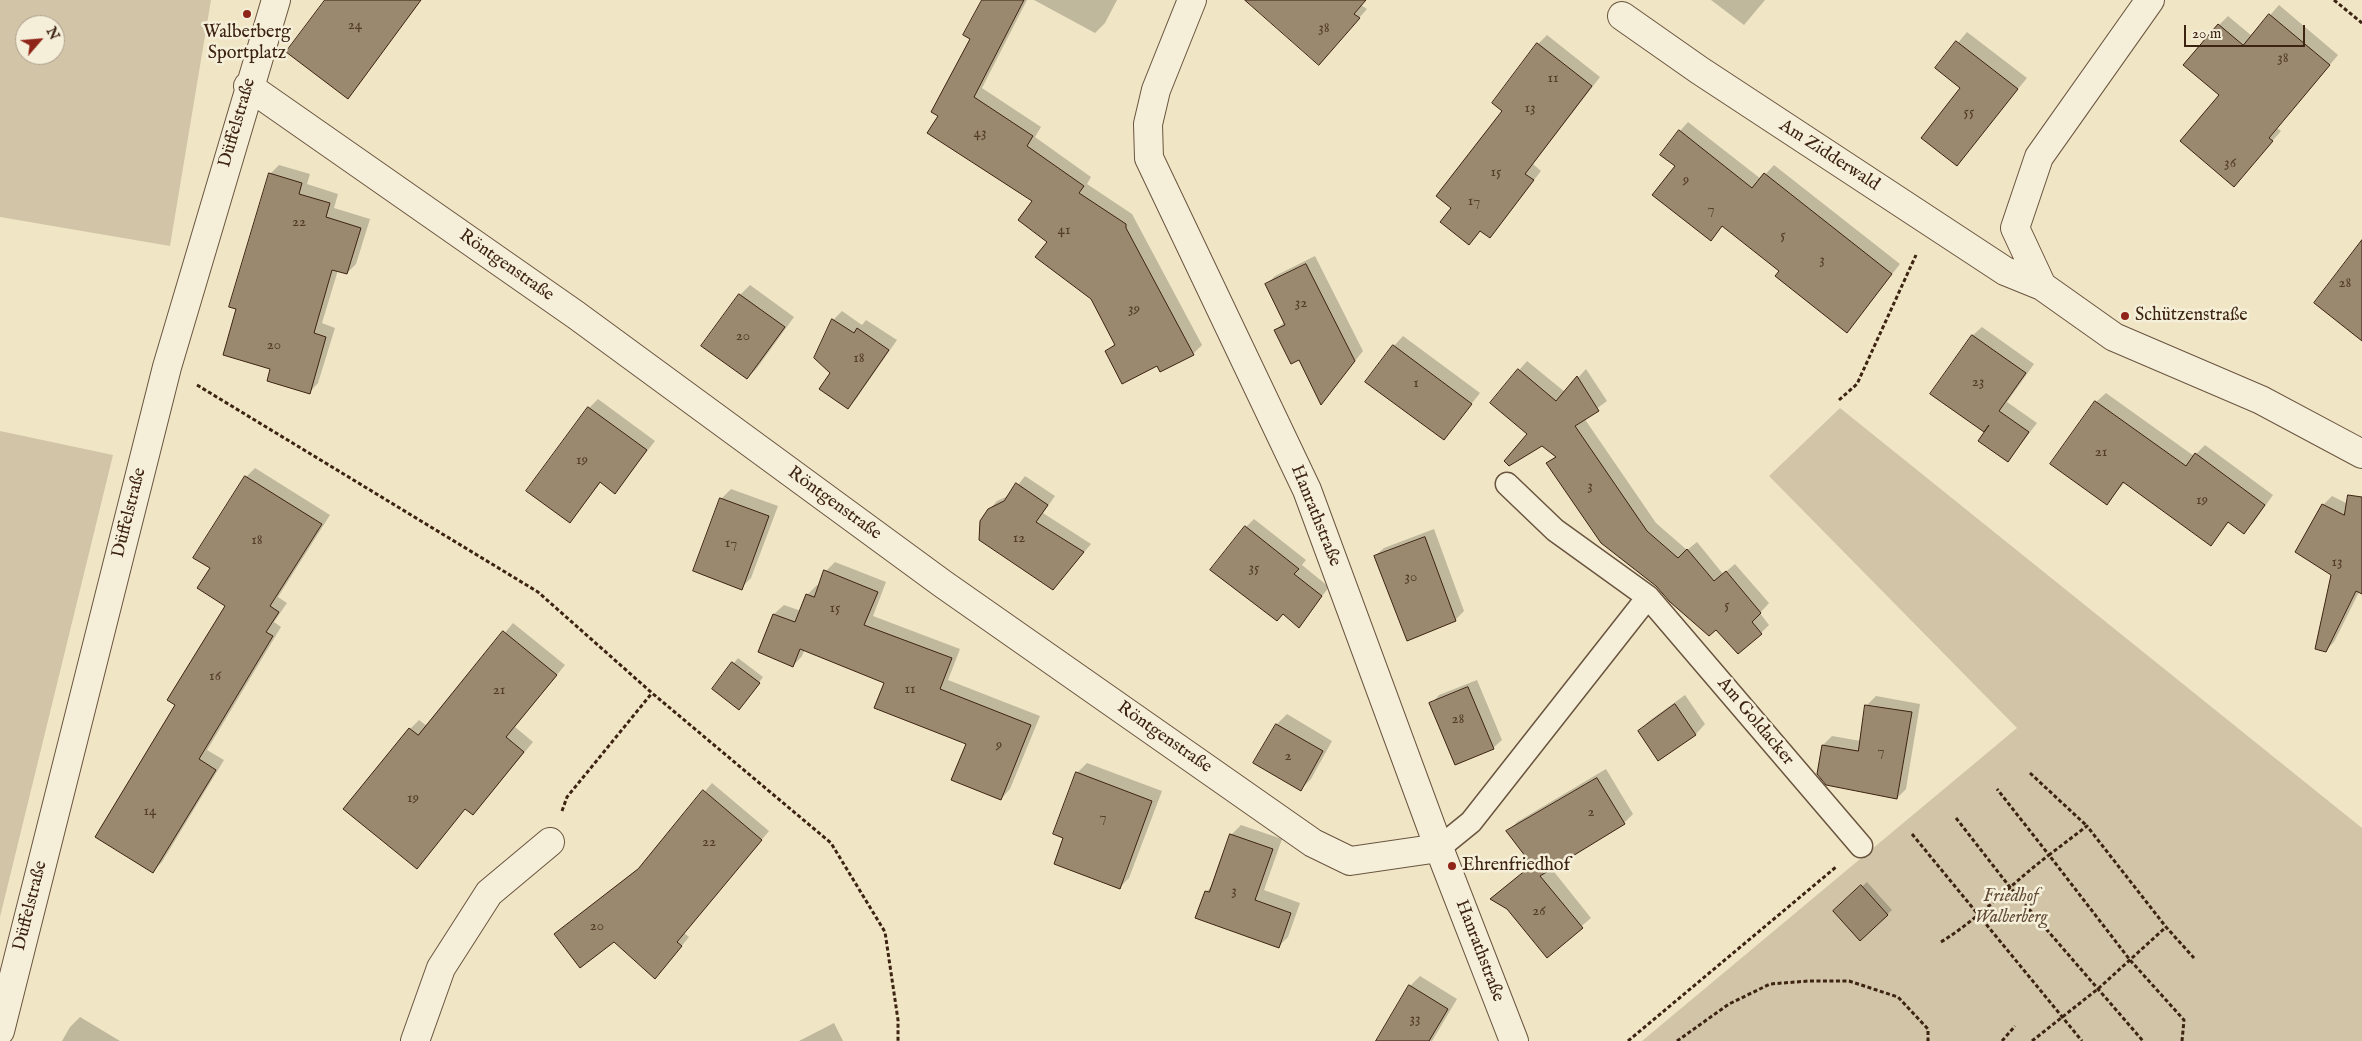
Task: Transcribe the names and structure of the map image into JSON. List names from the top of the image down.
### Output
{
  "streets": {
    "street": [
      "Düffelstraße",
      "Am Zidderwald",
      "Röntgenstraße",
      "Hanrathstraße"
    ],
    "lane": ["Am Goldacker"]
  },
  "crossings": [
    ["Düffelstraße", "Röntgenstraße"],
    ["Röntgenstraße", "Hanrathstraße"]
  ],
  "parks": ["Friedhof Walberberg"],
  "places": ["Walberberg Sportplatz", "Schützenstraße", "Ehrenfriedhof"],
  "house_numbers": [
    "24",
    "38",
    "38",
    "11",
    "13",
    "55",
    "43",
    "36",
    "15",
    "9",
    "17",
    "7",
    "22",
    "41",
    "5",
    "3",
    "28",
    "32",
    "39",
    "20",
    "20",
    "18",
    "23",
    "1",
    "21",
    "19",
    "3",
    "19",
    "12",
    "18",
    "17",
    "13",
    "35",
    "30",
    "5",
    "15",
    "16",
    "11",
    "21",
    "28",
    "9",
    "7",
    "2",
    "19",
    "14",
    "2",
    "7",
    "22",
    "3",
    "26",
    "20",
    "33"
  ],
  "scale_bar": "20 m",
  "north": "top right"
}
